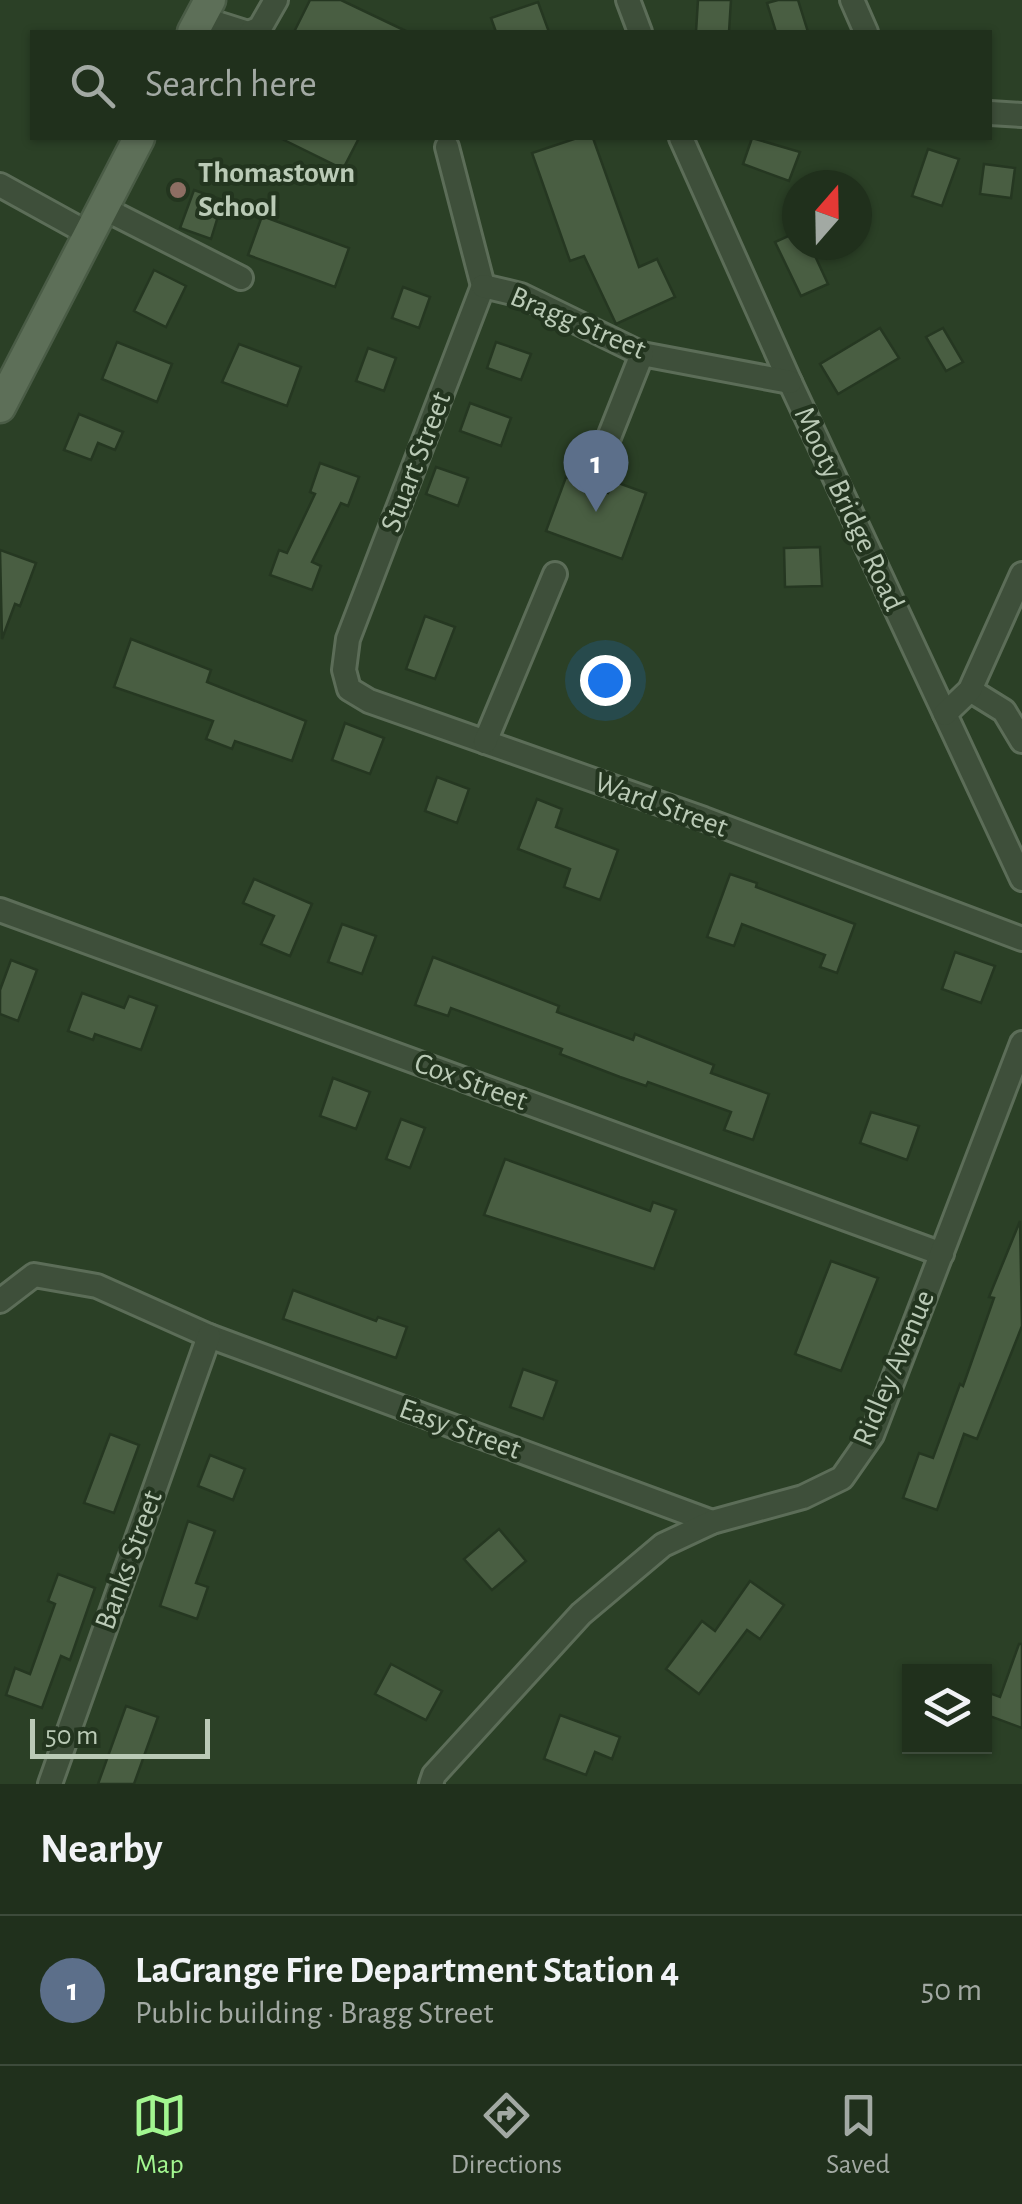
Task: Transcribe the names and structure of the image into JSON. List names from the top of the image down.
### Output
{
  "streets": {
    "street": [
      "Bragg Street",
      "Stuart Street",
      "Mooty Bridge Road",
      "Ward Street",
      "Cox Street",
      "Ridley Avenue",
      "Easy Street",
      "Banks Street"
    ]
  },
  "crossings": [
    ["Bragg Street", "Stuart Street"],
    ["Bragg Street", "Mooty Bridge Road"],
    ["Stuart Street", "Ward Street"],
    ["Cox Street", "Ridley Avenue"],
    ["Ridley Avenue", "Easy Street"],
    ["Easy Street", "Banks Street"]
  ],
  "places": ["Thomastown School"],
  "scale_bar": "50 m",
  "north": "top",
  "page": {
    "search": "Search here",
    "pins": "1",
    "scale": "50 m",
    "heading": "Nearby",
    "list": [
      {
        "mark": "1",
        "name": "LaGrange Fire Department Station 4",
        "note": "Public building · Bragg Street",
        "value": "50 m"
      }
    ],
    "nav": ["Map", "Directions", "Saved"]
  }
}
